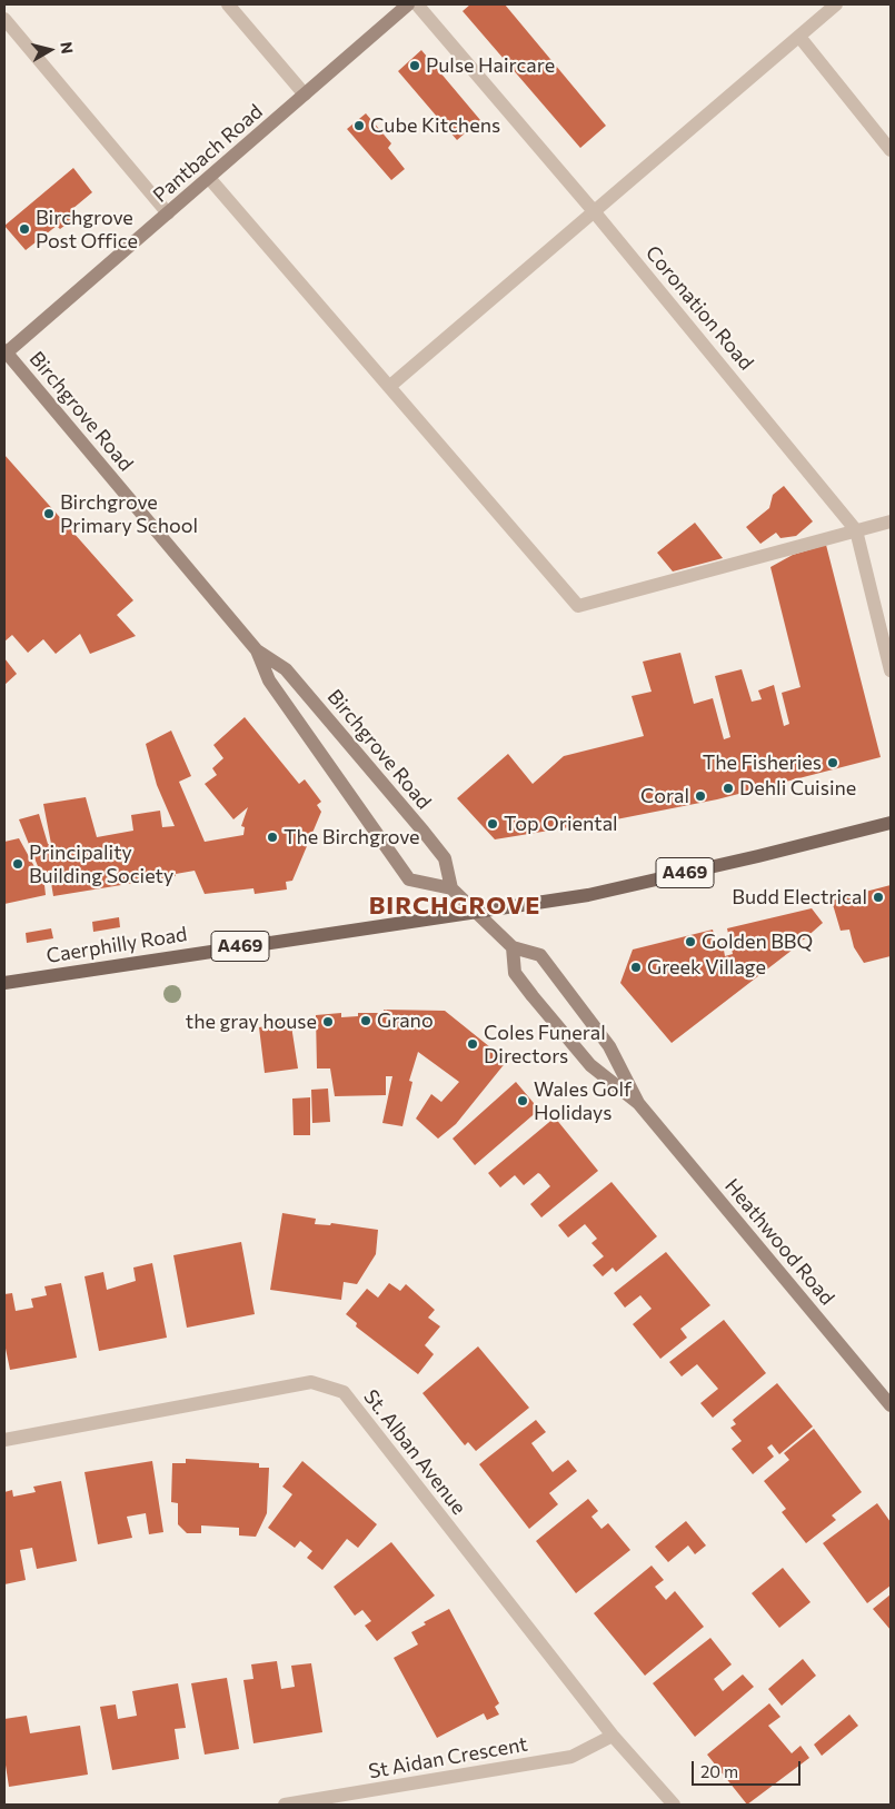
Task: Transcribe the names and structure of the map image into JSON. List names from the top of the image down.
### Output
{
  "streets": {
    "main road": ["A469", "Caerphilly Road"],
    "street": [
      "Pantbach Road",
      "Coronation Road",
      "Birchgrove Road",
      "Heathwood Road",
      "St. Alban Avenue",
      "St Aidan Crescent"
    ]
  },
  "crossings": [
    ["Pantbach Road", "Birchgrove Road"],
    ["Caerphilly Road", "Heathwood Road"],
    ["St. Alban Avenue", "St Aidan Crescent"]
  ],
  "districts": ["BIRCHGROVE"],
  "places": [
    "Pulse Haircare",
    "Cube Kitchens",
    "Birchgrove Post Office",
    "Birchgrove Primary School",
    "The Fisheries",
    "Dehli Cuisine",
    "Coral",
    "Top Oriental",
    "The Birchgrove",
    "Principality Building Society",
    "Budd Electrical",
    "Golden BBQ",
    "Greek Village",
    "Grano",
    "the gray house",
    "Coles Funeral Directors",
    "Wales Golf Holidays"
  ],
  "scale_bar": "20 m",
  "north": "right"
}
